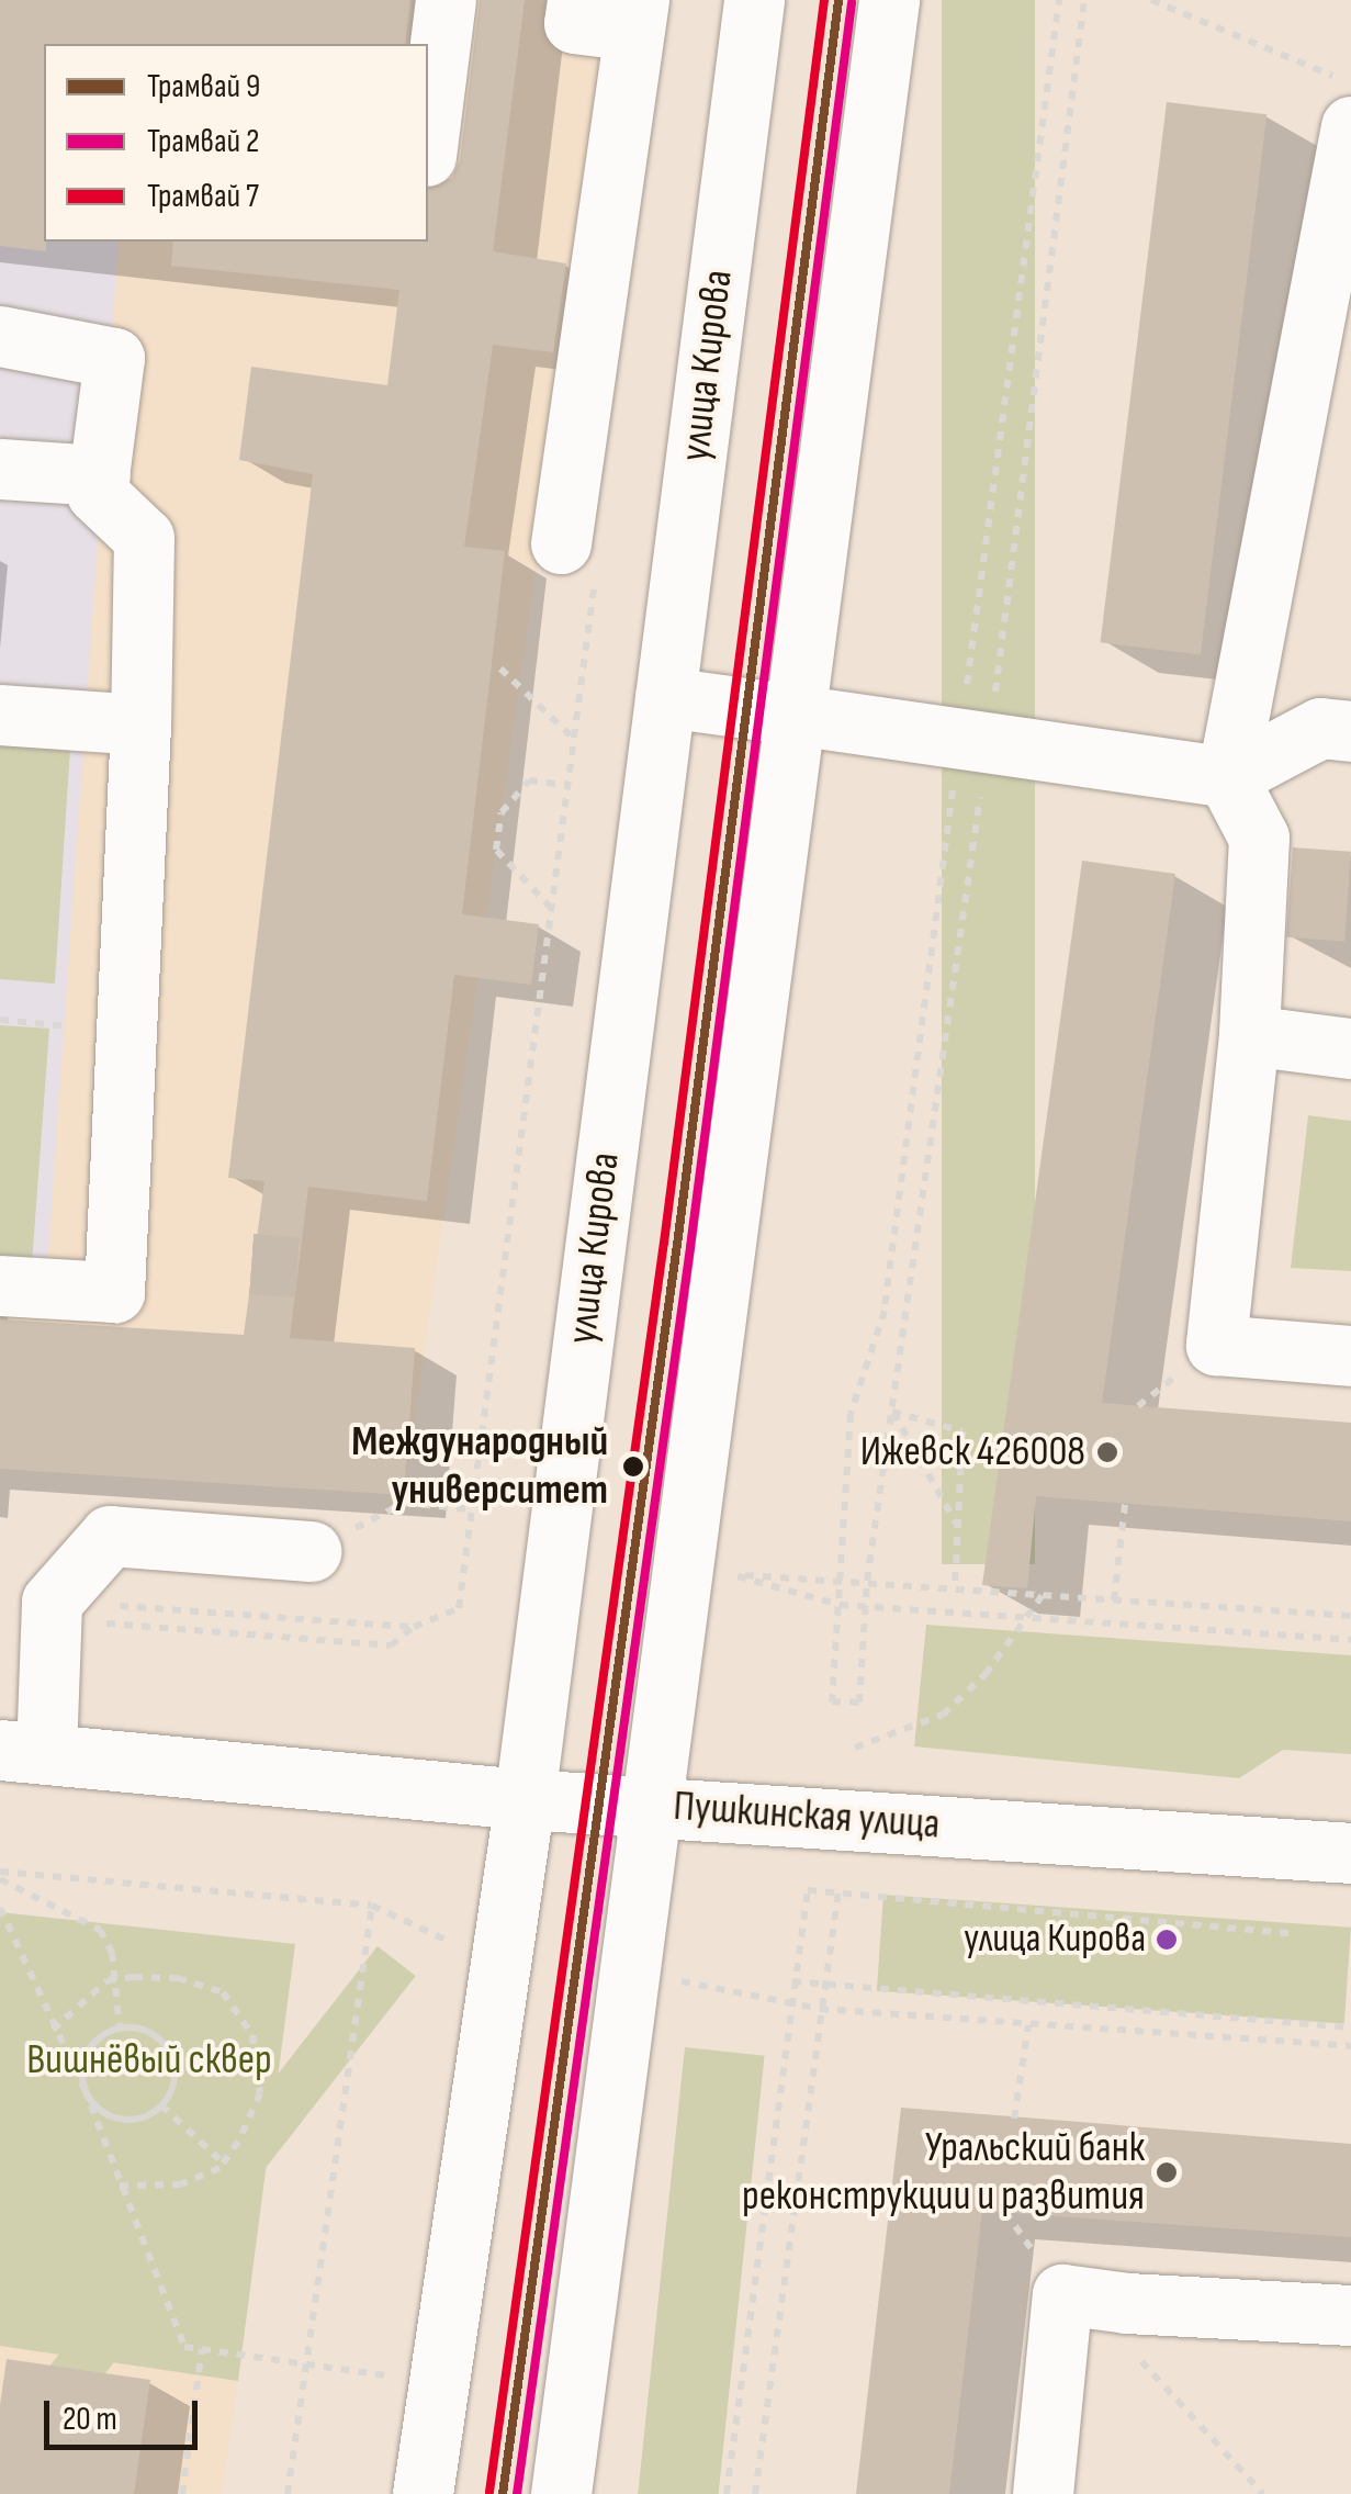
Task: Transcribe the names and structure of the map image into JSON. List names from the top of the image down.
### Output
{
  "streets": {
    "main road": ["улица Кирова", "Пушкинская улица"]
  },
  "crossings": [
    ["улица Кирова", "Пушкинская улица"]
  ],
  "parks": ["Вишнёвый сквер"],
  "places": [
    "Ижевск 426008",
    "Международный университет",
    "улица Кирова",
    "Уральский банк реконструкции и развития"
  ],
  "lines": ["tram line 9", "tram line 7", "tram line 2"],
  "legend": ["Трамвай 9", "Трамвай 2", "Трамвай 7"],
  "scale_bar": "20 m"
}
